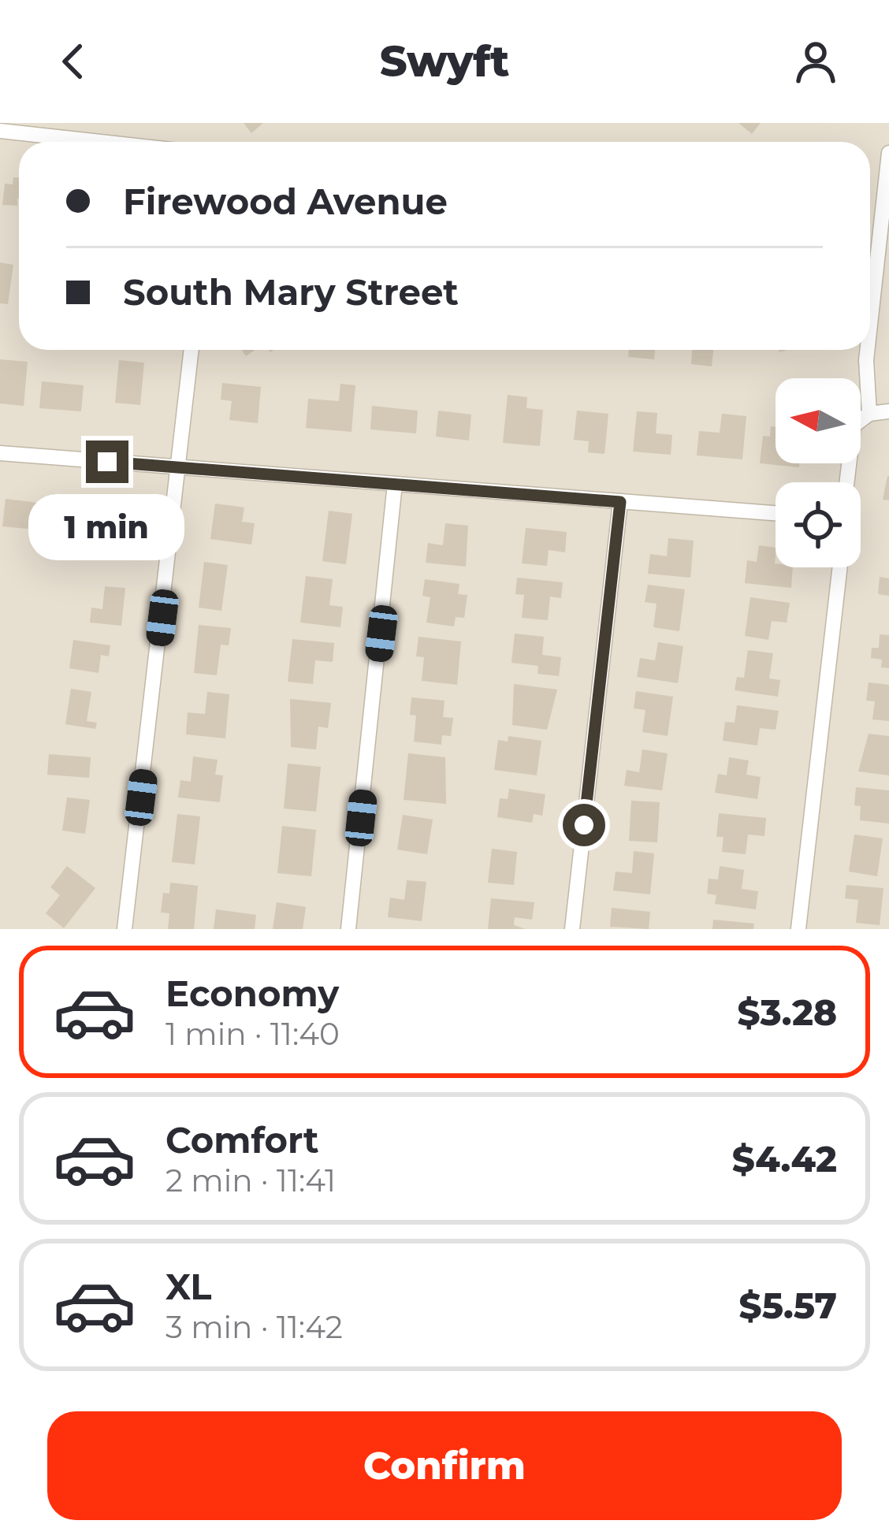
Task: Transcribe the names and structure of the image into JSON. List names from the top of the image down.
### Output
{
  "north": "left",
  "page": {
    "header": "Swyft",
    "banner": ["Firewood Avenue", "South Mary Street"],
    "bubble": "1 min",
    "list": [
      {
        "name": "Economy",
        "note": "1 min · 11:40",
        "value": "$3.28"
      },
      {
        "name": "Comfort",
        "note": "2 min · 11:41",
        "value": "$4.42"
      },
      {
        "name": "XL",
        "note": "3 min · 11:42",
        "value": "$5.57"
      }
    ],
    "buttons": "Confirm"
  }
}
